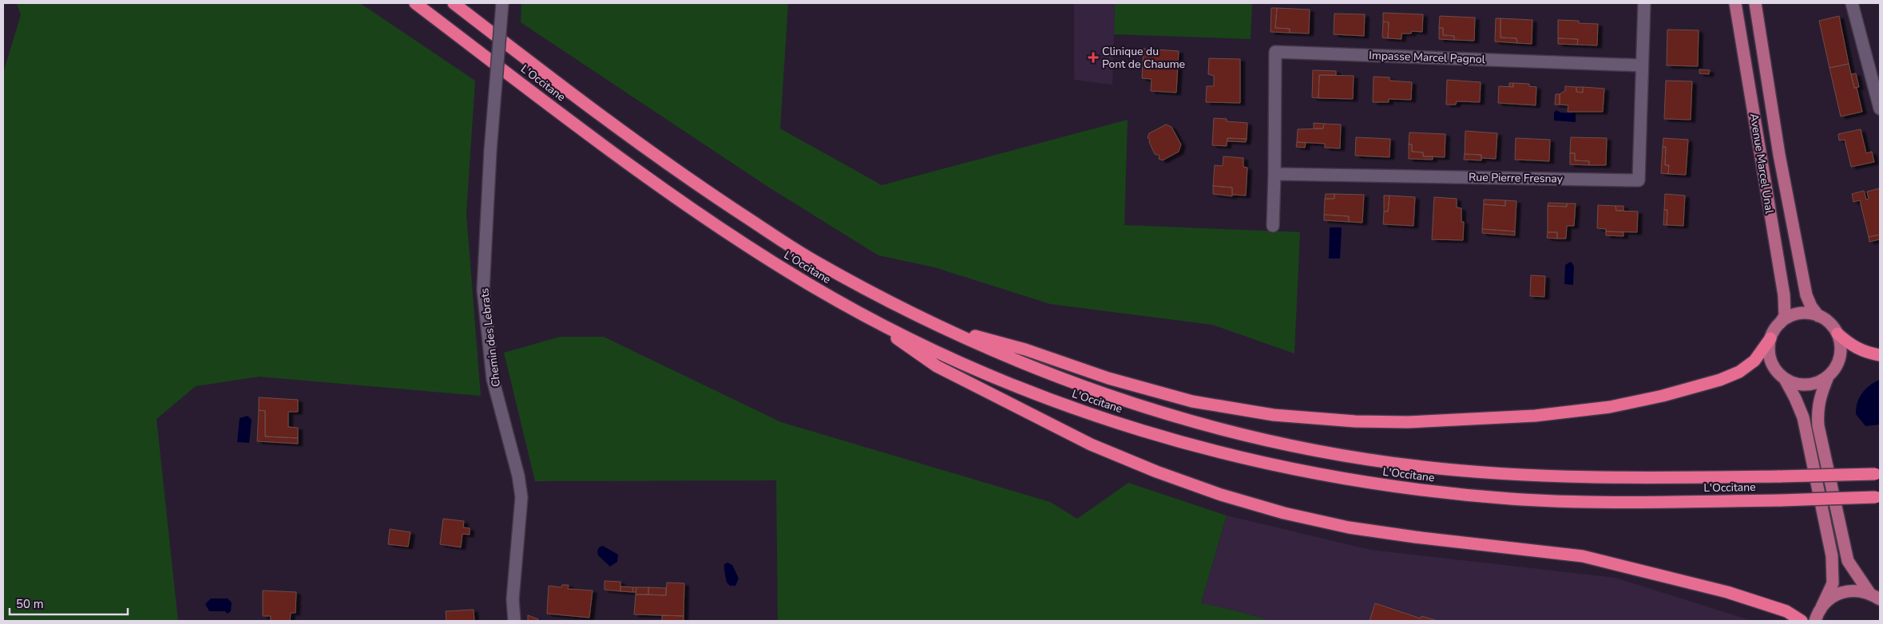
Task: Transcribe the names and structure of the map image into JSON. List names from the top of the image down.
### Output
{
  "streets": {
    "highway": ["L'Occitane"],
    "main road": ["Avenue Marcel Unal"],
    "street": ["Impasse Marcel Pagnol", "Rue Pierre Fresnay", "Chemin des Lebrats"]
  },
  "crossings": [
    ["Impasse Marcel Pagnol", "Rue Pierre Fresnay"]
  ],
  "places": {
    "health": ["Clinique du Pont de Chaume"]
  },
  "scale_bar": "50 m"
}
